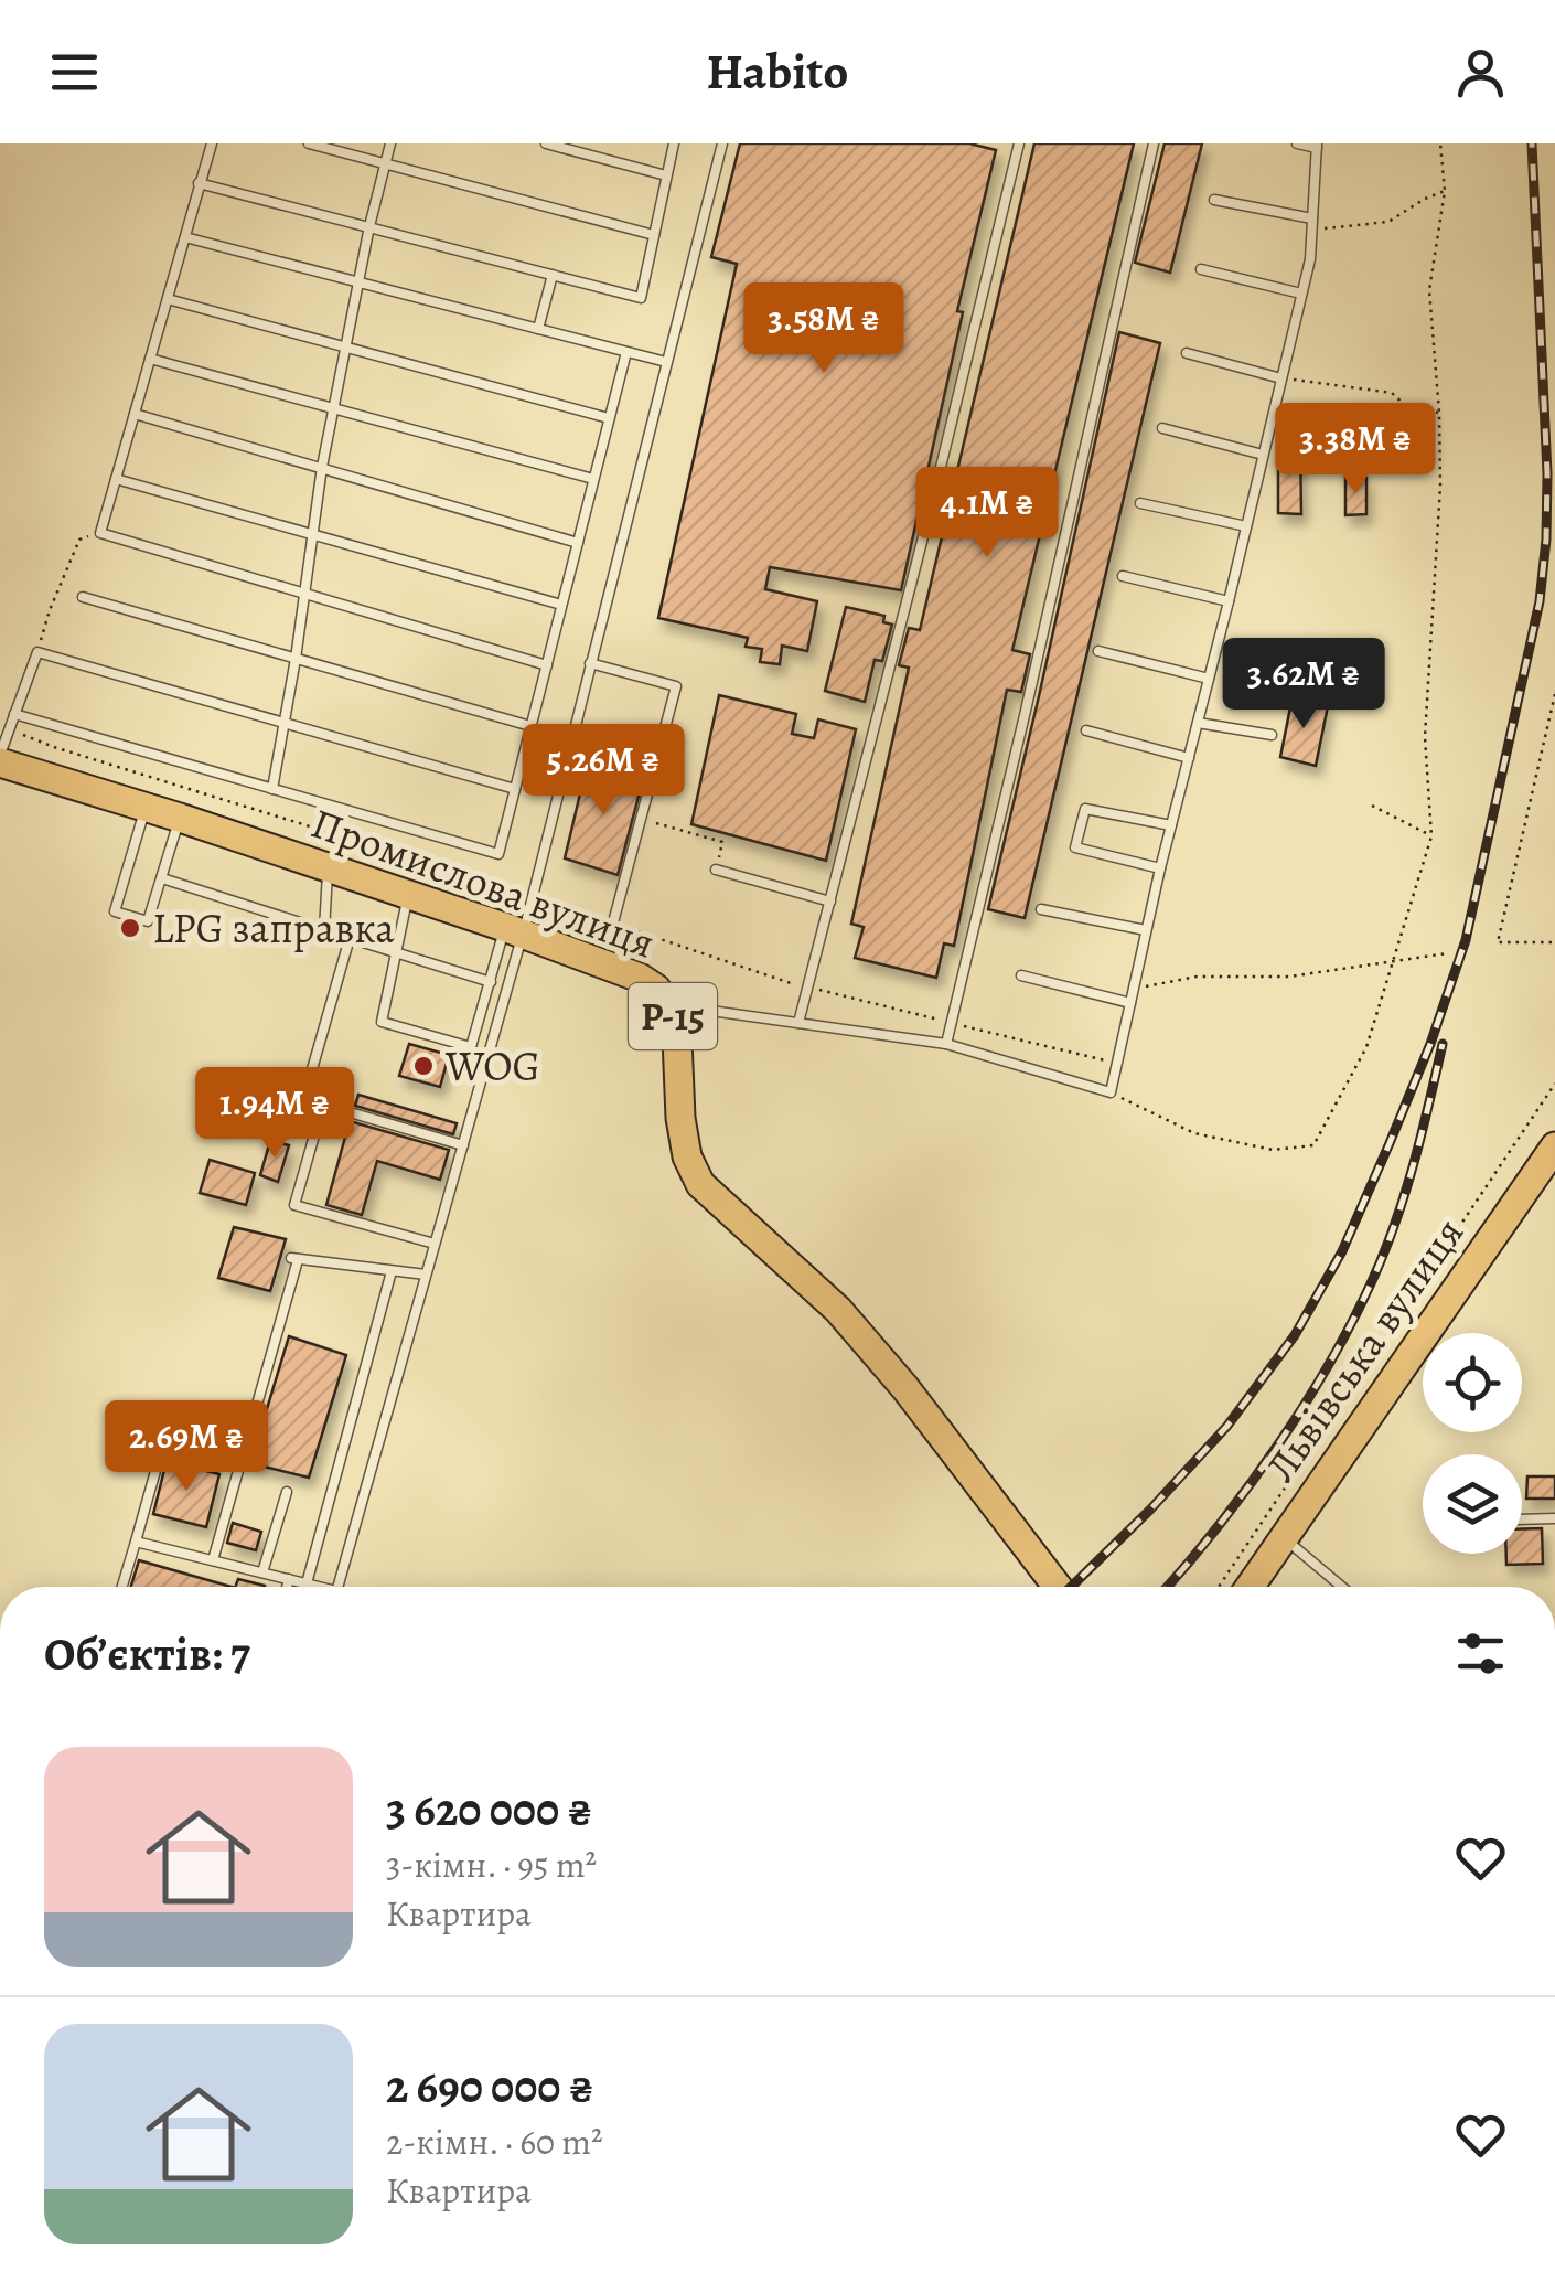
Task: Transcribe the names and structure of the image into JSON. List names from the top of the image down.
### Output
{
  "streets": {
    "main road": ["Промислова вулиця", "Р-15", "Львівська вулиця"]
  },
  "places": ["LPG заправка", "WOG"],
  "page": {
    "header": "Habito",
    "price": [
      "3.58M ₴",
      "3.38M ₴",
      "4.1M ₴",
      "3.62M ₴",
      "5.26M ₴",
      "1.94M ₴",
      "2.69M ₴"
    ],
    "heading": "Об’єктів: 7",
    "list": [
      {
        "name": "3 620 000 ₴",
        "note": "3-кімн. · 95 m² · Квартира"
      },
      {
        "name": "2 690 000 ₴",
        "note": "2-кімн. · 60 m² · Квартира"
      }
    ]
  }
}
